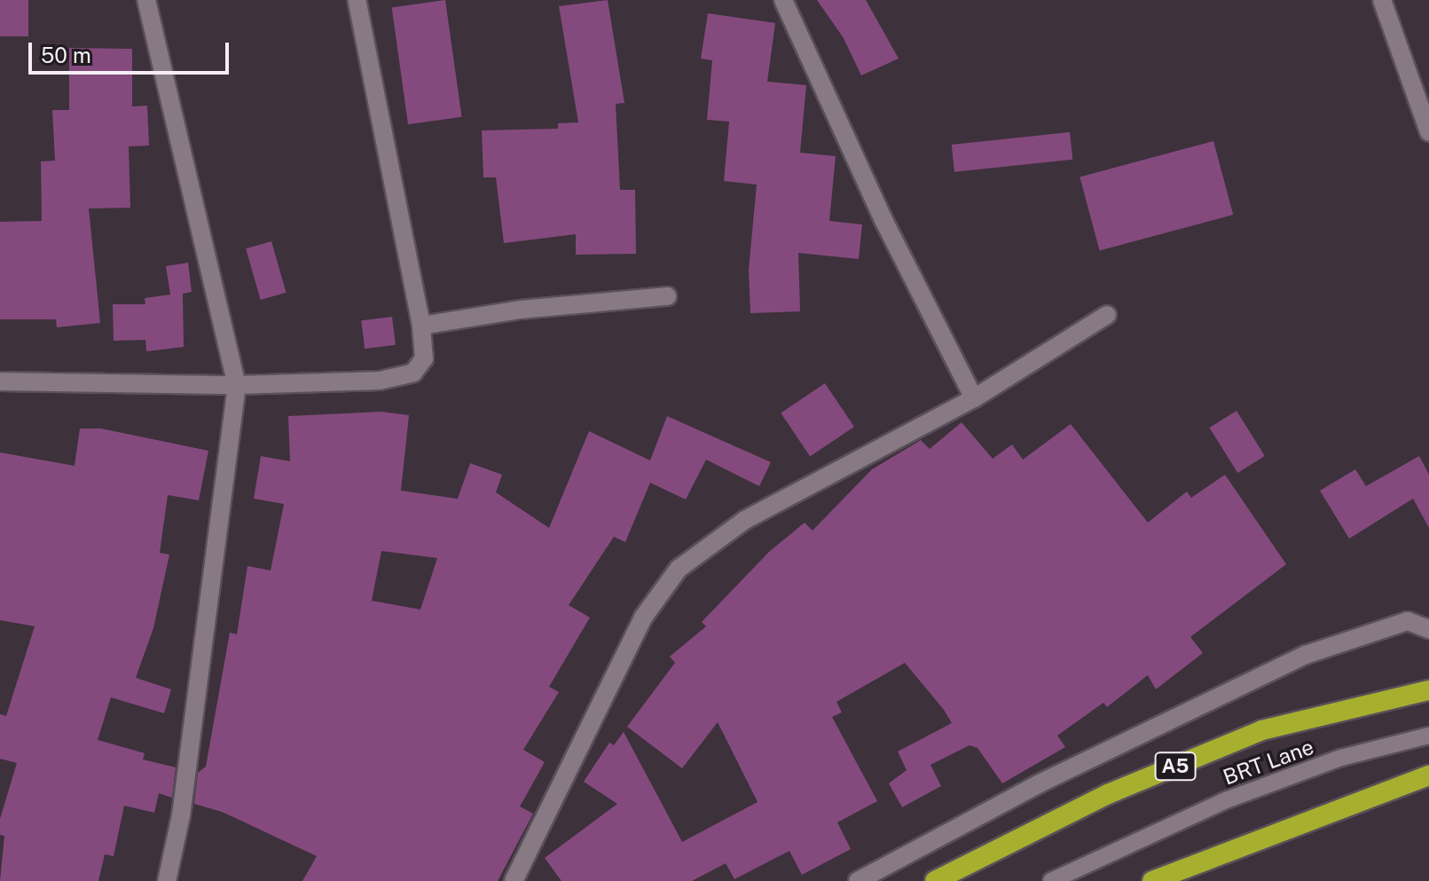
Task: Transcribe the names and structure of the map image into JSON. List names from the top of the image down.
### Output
{
  "streets": {
    "highway": ["A5"],
    "lane": ["BRT Lane"]
  },
  "scale_bar": "50 m"
}
